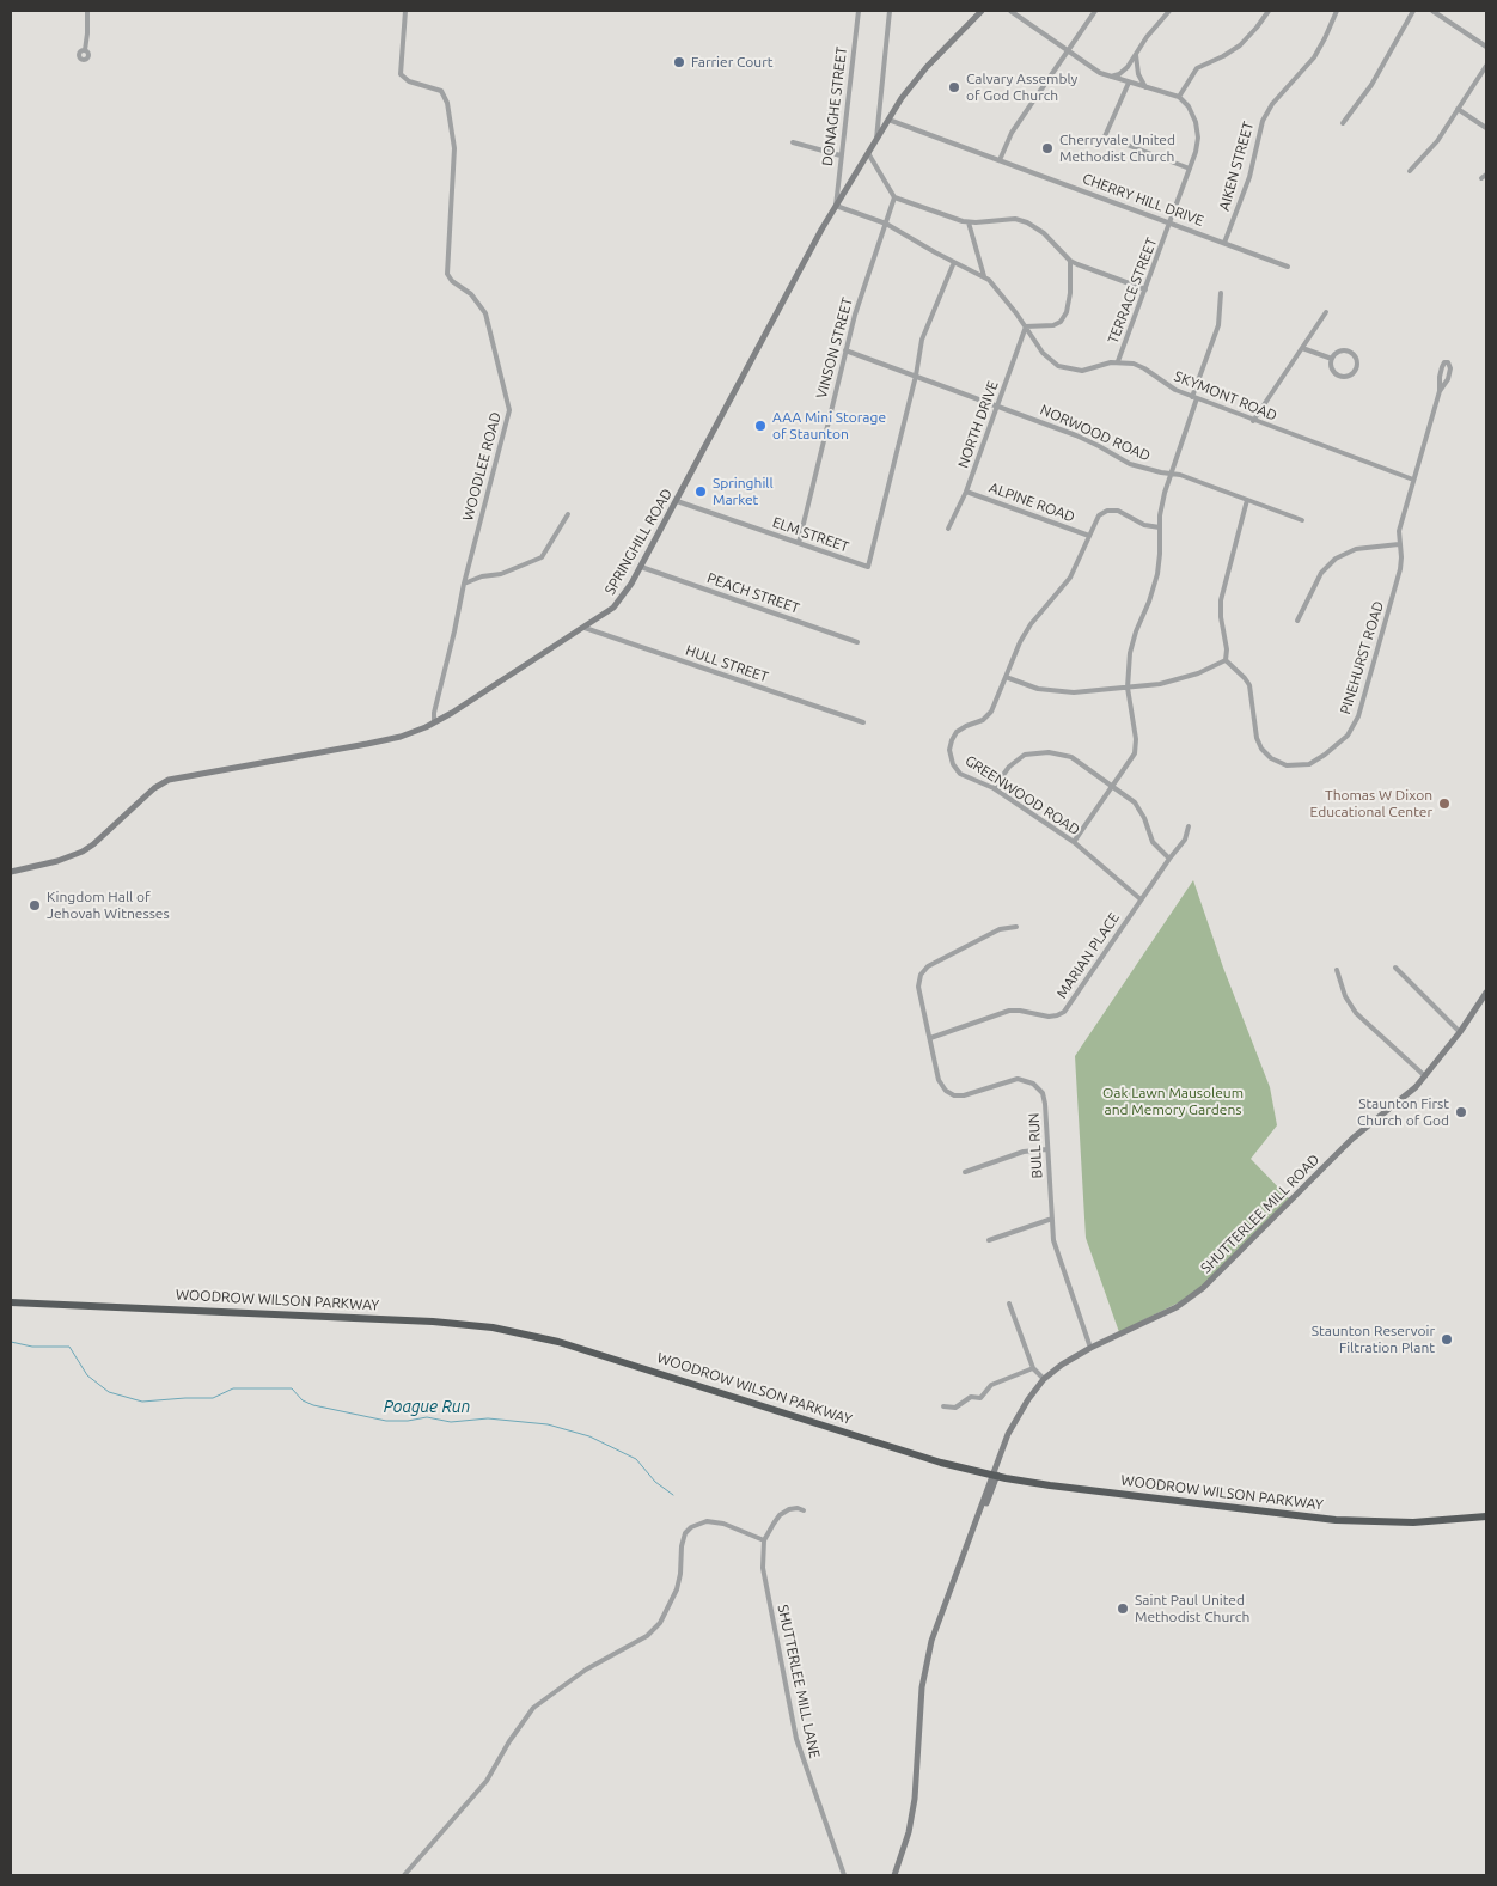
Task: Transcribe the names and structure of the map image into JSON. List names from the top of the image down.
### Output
{
  "streets": {
    "highway": ["WOODROW WILSON PARKWAY"],
    "street": [
      "DONAGHE STREET",
      "AIKEN STREET",
      "CHERRY HILL DRIVE",
      "TERRACE STREET",
      "VINSON STREET",
      "SKYMONT ROAD",
      "NORTH DRIVE",
      "NORWOOD ROAD",
      "WOODLEE ROAD",
      "ALPINE ROAD",
      "ELM STREET",
      "SPRINGHILL ROAD",
      "PEACH STREET",
      "PINEHURST ROAD",
      "HULL STREET",
      "GREENWOOD ROAD",
      "MARIAN PLACE",
      "BULL RUN",
      "SHUTTERLEE MILL ROAD",
      "SHUTTERLEE MILL LANE"
    ]
  },
  "crossings": [
    ["DONAGHE STREET", "SPRINGHILL ROAD"],
    ["AIKEN STREET", "CHERRY HILL DRIVE"],
    ["CHERRY HILL DRIVE", "TERRACE STREET"],
    ["CHERRY HILL DRIVE", "SPRINGHILL ROAD"],
    ["TERRACE STREET", "SKYMONT ROAD"],
    ["VINSON STREET", "NORWOOD ROAD"],
    ["VINSON STREET", "ELM STREET"],
    ["SKYMONT ROAD", "PINEHURST ROAD"],
    ["NORTH DRIVE", "NORWOOD ROAD"],
    ["NORTH DRIVE", "ALPINE ROAD"],
    ["NORWOOD ROAD", "ELM STREET"],
    ["WOODLEE ROAD", "SPRINGHILL ROAD"],
    ["ALPINE ROAD", "GREENWOOD ROAD"],
    ["ELM STREET", "SPRINGHILL ROAD"],
    ["SPRINGHILL ROAD", "PEACH STREET"],
    ["SPRINGHILL ROAD", "HULL STREET"],
    ["GREENWOOD ROAD", "MARIAN PLACE"],
    ["MARIAN PLACE", "BULL RUN"],
    ["BULL RUN", "SHUTTERLEE MILL ROAD"],
    ["SHUTTERLEE MILL ROAD", "WOODROW WILSON PARKWAY"]
  ],
  "water": ["Poague Run"],
  "parks": ["Oak Lawn Mausoleum and Memory Gardens"],
  "places": [
    "Farrier Court",
    "Calvary Assembly of God Church",
    "Cherryvale United Methodist Church",
    "AAA Mini Storage of Staunton",
    "Springhill Market",
    "Thomas W Dixon Educational Center",
    "Kingdom Hall of Jehovah Witnesses",
    "Staunton First Church of God",
    "Staunton Reservoir Filtration Plant",
    "Saint Paul United Methodist Church"
  ]
}
